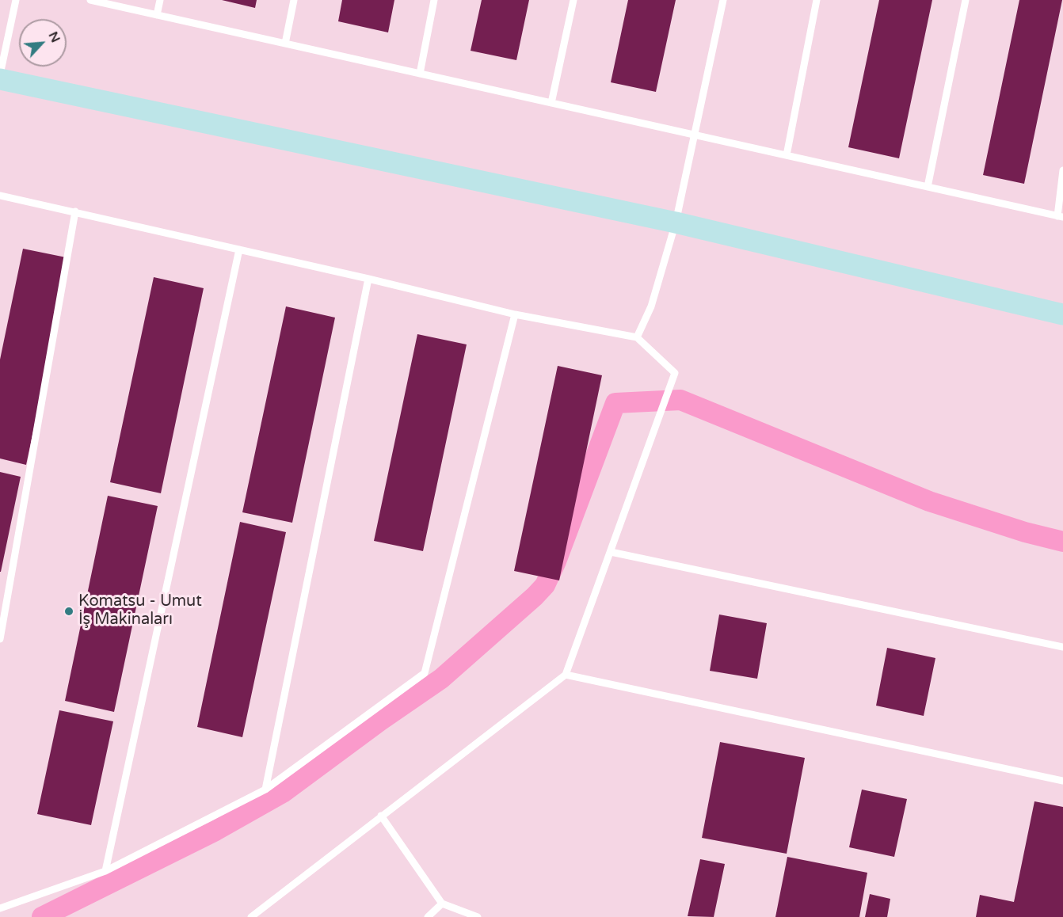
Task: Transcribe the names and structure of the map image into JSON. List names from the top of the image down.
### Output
{
  "places": ["Komatsu - Umut İş Makinaları"],
  "north": "top right"
}
